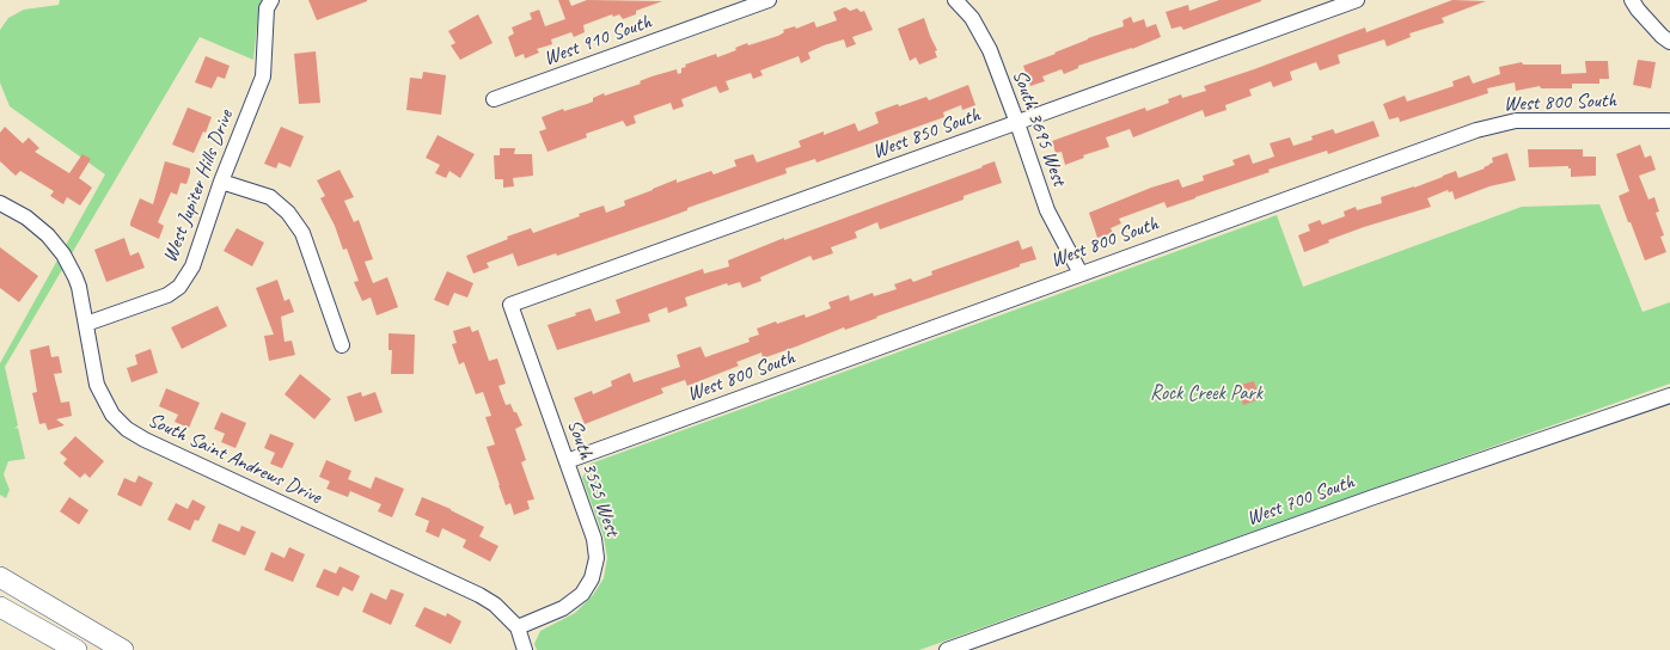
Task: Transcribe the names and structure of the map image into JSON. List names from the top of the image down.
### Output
{
  "streets": {
    "street": [
      "West 910 South",
      "West 800 South",
      "South 3695 West",
      "West 850 South",
      "West Jupiter Hills Drive",
      "South Saint Andrews Drive",
      "South 3525 West",
      "West 700 South"
    ]
  },
  "crossings": [
    ["West 800 South", "South 3695 West"],
    ["West 800 South", "South 3525 West"],
    ["South 3695 West", "West 850 South"],
    ["West 850 South", "South 3525 West"],
    ["West Jupiter Hills Drive", "South Saint Andrews Drive"],
    ["South Saint Andrews Drive", "South 3525 West"]
  ],
  "parks": ["Rock Creek Park"]
}
